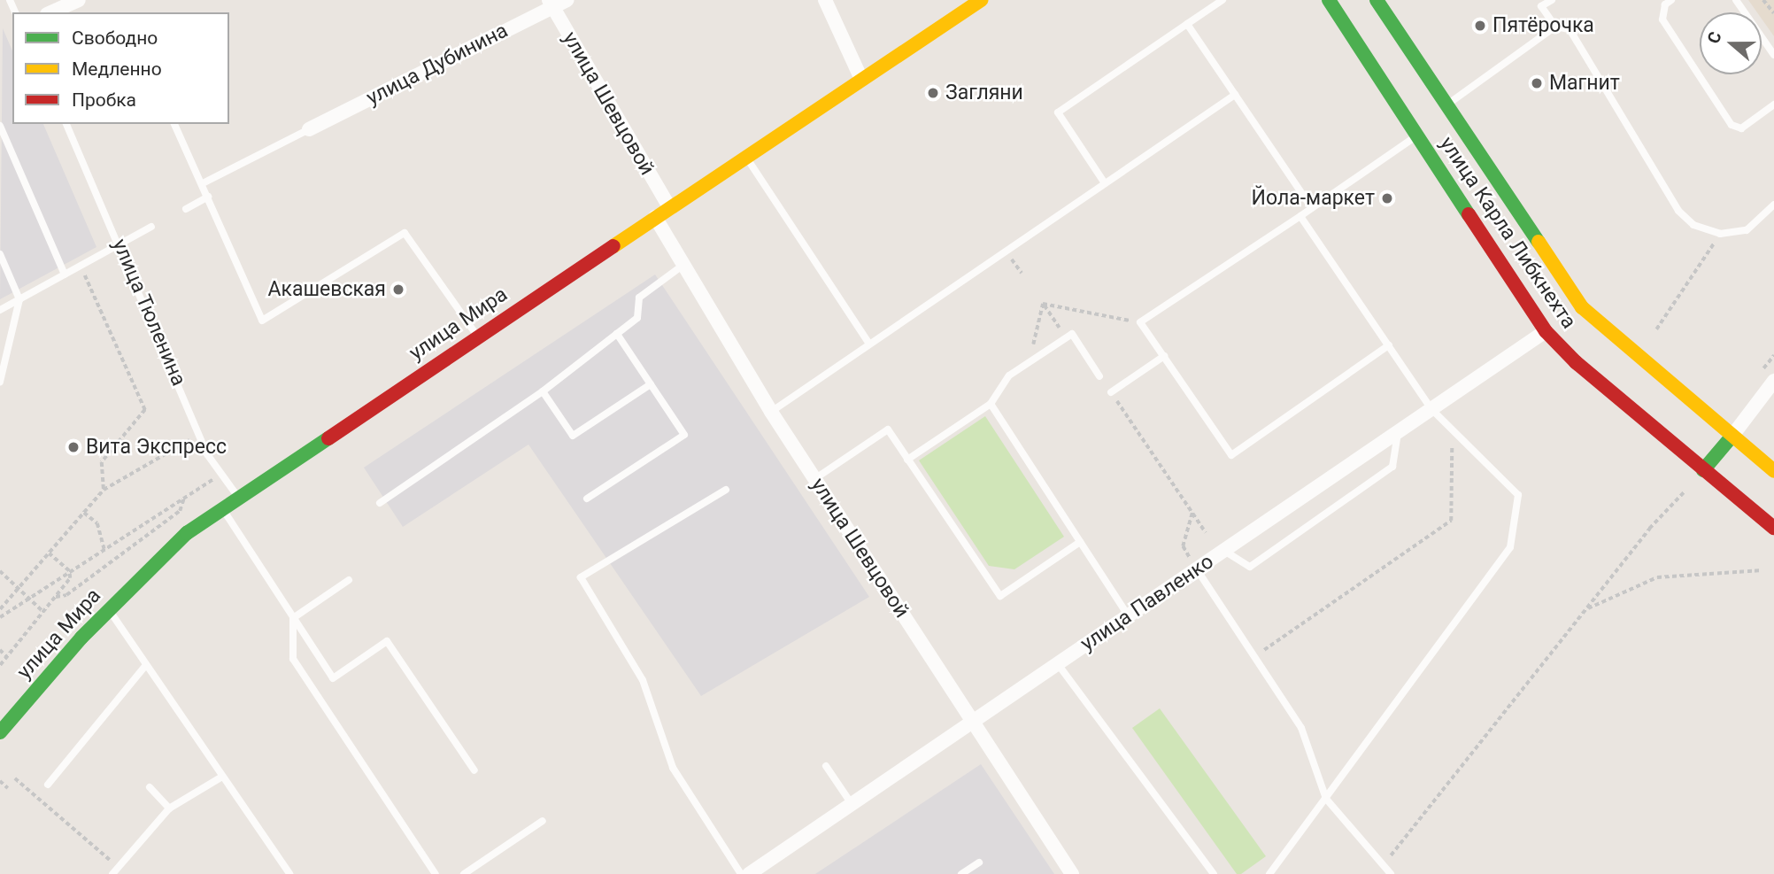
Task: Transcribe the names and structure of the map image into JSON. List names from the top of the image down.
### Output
{
  "streets": {
    "main road": ["улица Карла Либкнехта", "улица Мира"],
    "street": ["улица Дубинина", "улица Шевцовой", "улица Павленко"],
    "lane": ["улица Тюленина"]
  },
  "crossings": [
    ["улица Дубинина", "улица Шевцовой"],
    ["улица Шевцовой", "улица Мира"],
    ["улица Шевцовой", "улица Павленко"],
    ["улица Карла Либкнехта", "улица Павленко"],
    ["улица Тюленина", "улица Мира"]
  ],
  "places": [
    "Пятёрочка",
    "Магнит",
    "Загляни",
    "Йола-маркет",
    "Акашевская",
    "Вита Экспресс"
  ],
  "legend": ["Свободно", "Медленно", "Пробка"],
  "north": "left"
}
